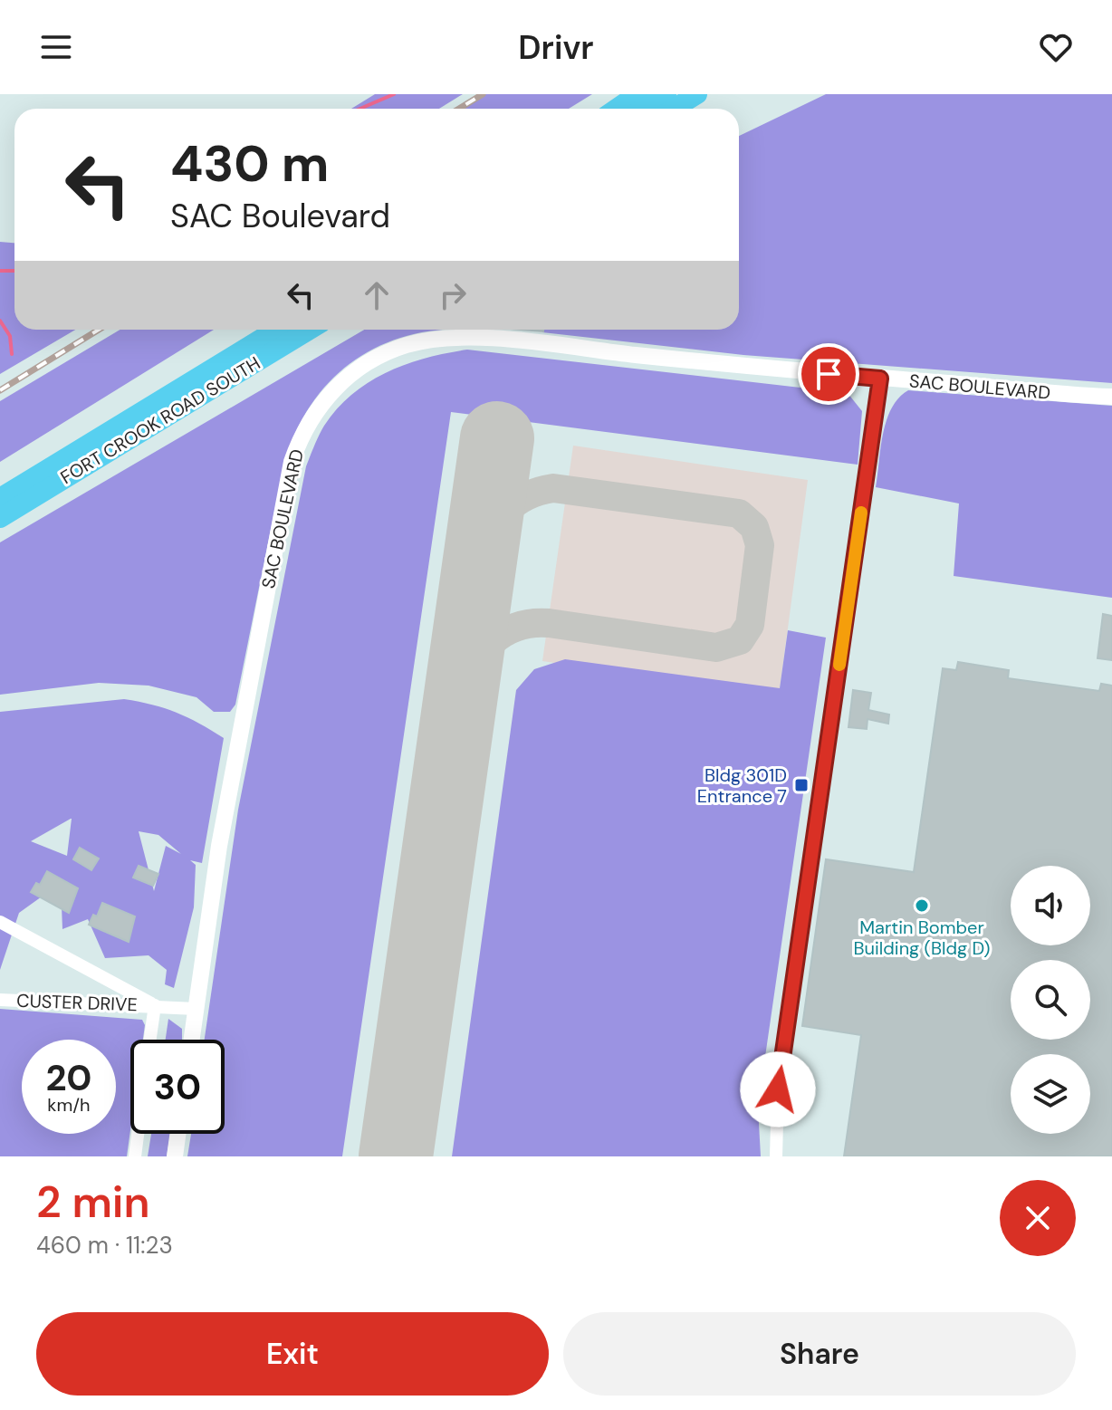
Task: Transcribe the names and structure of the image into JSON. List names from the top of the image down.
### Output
{
  "streets": {
    "main road": ["FORT CROOK ROAD SOUTH"],
    "street": ["SAC BOULEVARD", "CUSTER DRIVE"]
  },
  "crossings": [
    ["SAC BOULEVARD", "CUSTER DRIVE"]
  ],
  "places": {
    "transit": ["Bldg 301D Entrance 7"],
    "other": ["Martin Bomber Building (Bldg D)"]
  },
  "page": {
    "header": "Drivr",
    "turn": ["430 m", "SAC Boulevard"],
    "speed": "20 km/h",
    "limit": "30",
    "heading": ["2 min", "460 m · 11:23"],
    "buttons": ["Exit", "Share"]
  }
}
